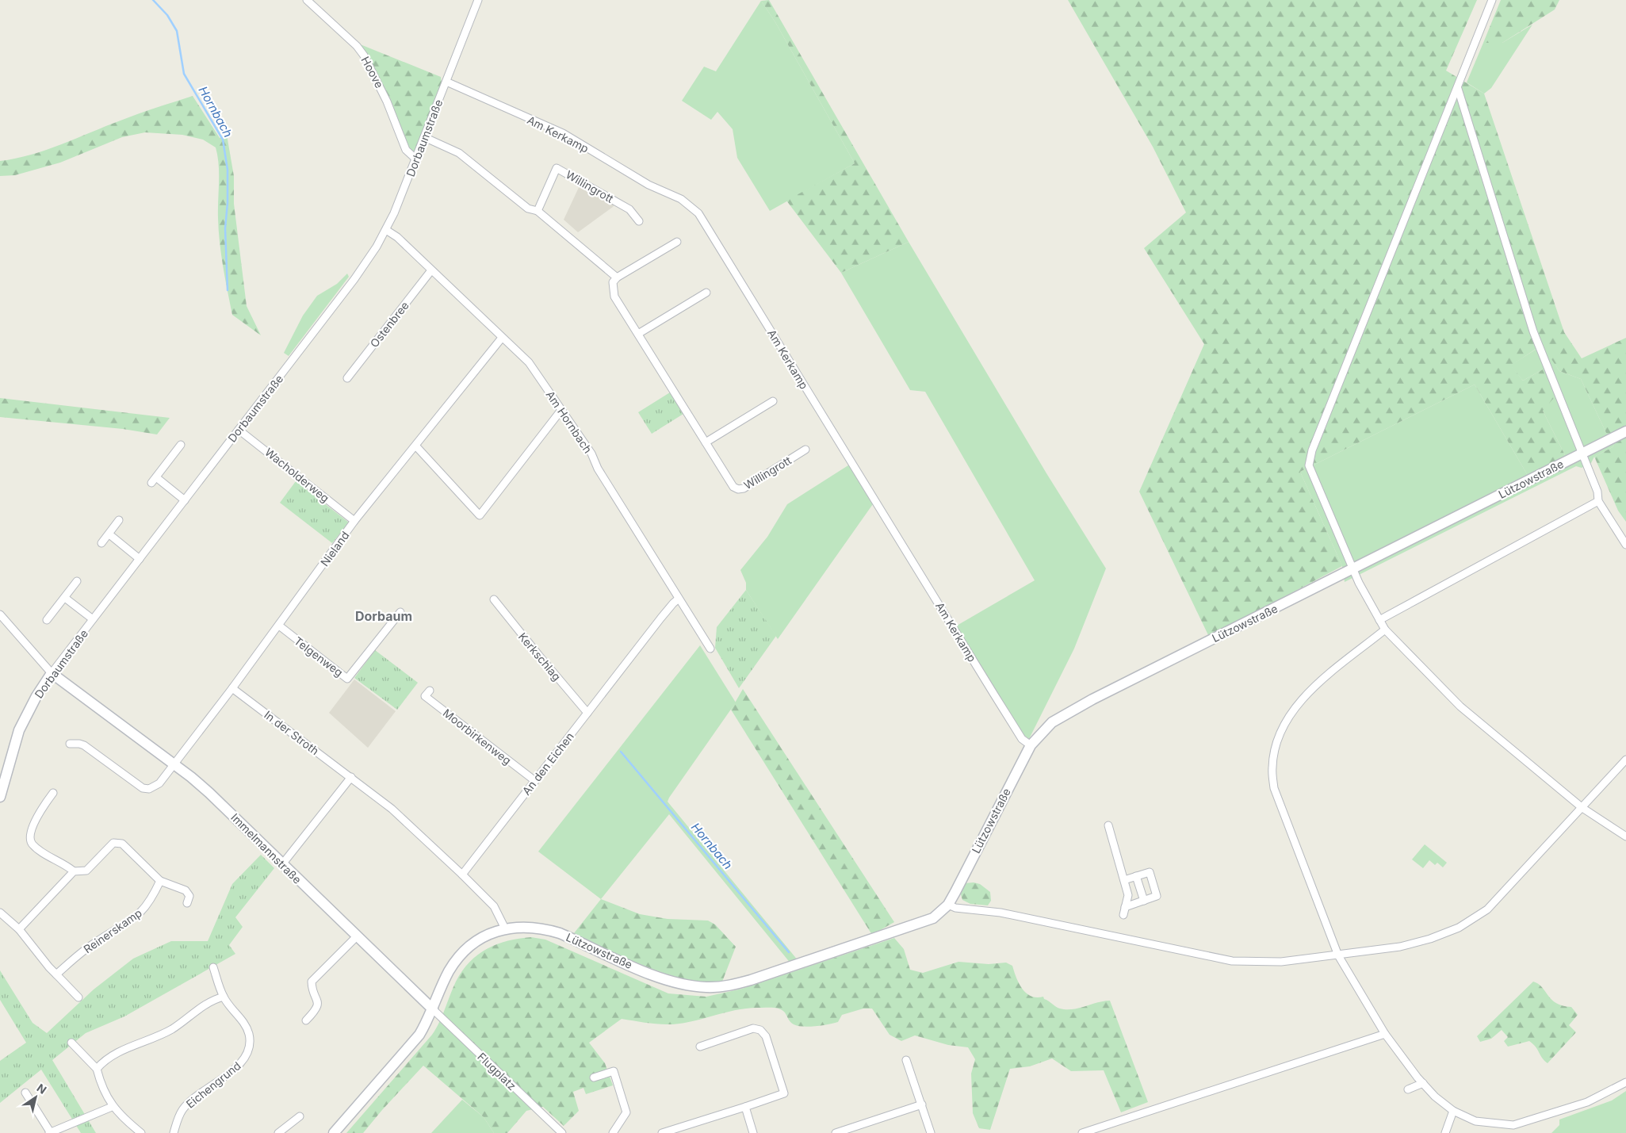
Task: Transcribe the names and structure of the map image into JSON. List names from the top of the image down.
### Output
{
  "streets": {
    "street": [
      "Hoove",
      "Am Kerkamp",
      "Dorbaumstraße",
      "Willingrott",
      "Ostenbree",
      "Am Hornbach",
      "Wacholderweg",
      "Lützowstraße",
      "Nieland",
      "Telgenweg",
      "Kerkschlag",
      "In der Stroth",
      "Moorbirkenweg",
      "An den Eichen",
      "Immelmannstraße",
      "Reinerskamp",
      "Flugplatz",
      "Eichengrund"
    ]
  },
  "crossings": [
    ["Hoove", "Dorbaumstraße"],
    ["Am Kerkamp", "Dorbaumstraße"],
    ["Am Kerkamp", "Lützowstraße"],
    ["Dorbaumstraße", "Am Hornbach"],
    ["Dorbaumstraße", "Wacholderweg"],
    ["Dorbaumstraße", "Immelmannstraße"],
    ["Ostenbree", "Am Hornbach"],
    ["Am Hornbach", "Nieland"],
    ["Am Hornbach", "An den Eichen"],
    ["Wacholderweg", "Nieland"],
    ["Lützowstraße", "Immelmannstraße"],
    ["Lützowstraße", "Flugplatz"],
    ["Nieland", "Telgenweg"],
    ["Nieland", "In der Stroth"],
    ["Nieland", "Immelmannstraße"],
    ["Kerkschlag", "An den Eichen"],
    ["In der Stroth", "An den Eichen"],
    ["Moorbirkenweg", "An den Eichen"],
    ["Immelmannstraße", "Flugplatz"]
  ],
  "districts": ["Dorbaum"],
  "water": ["Hornbach"],
  "north": "top right"
}
